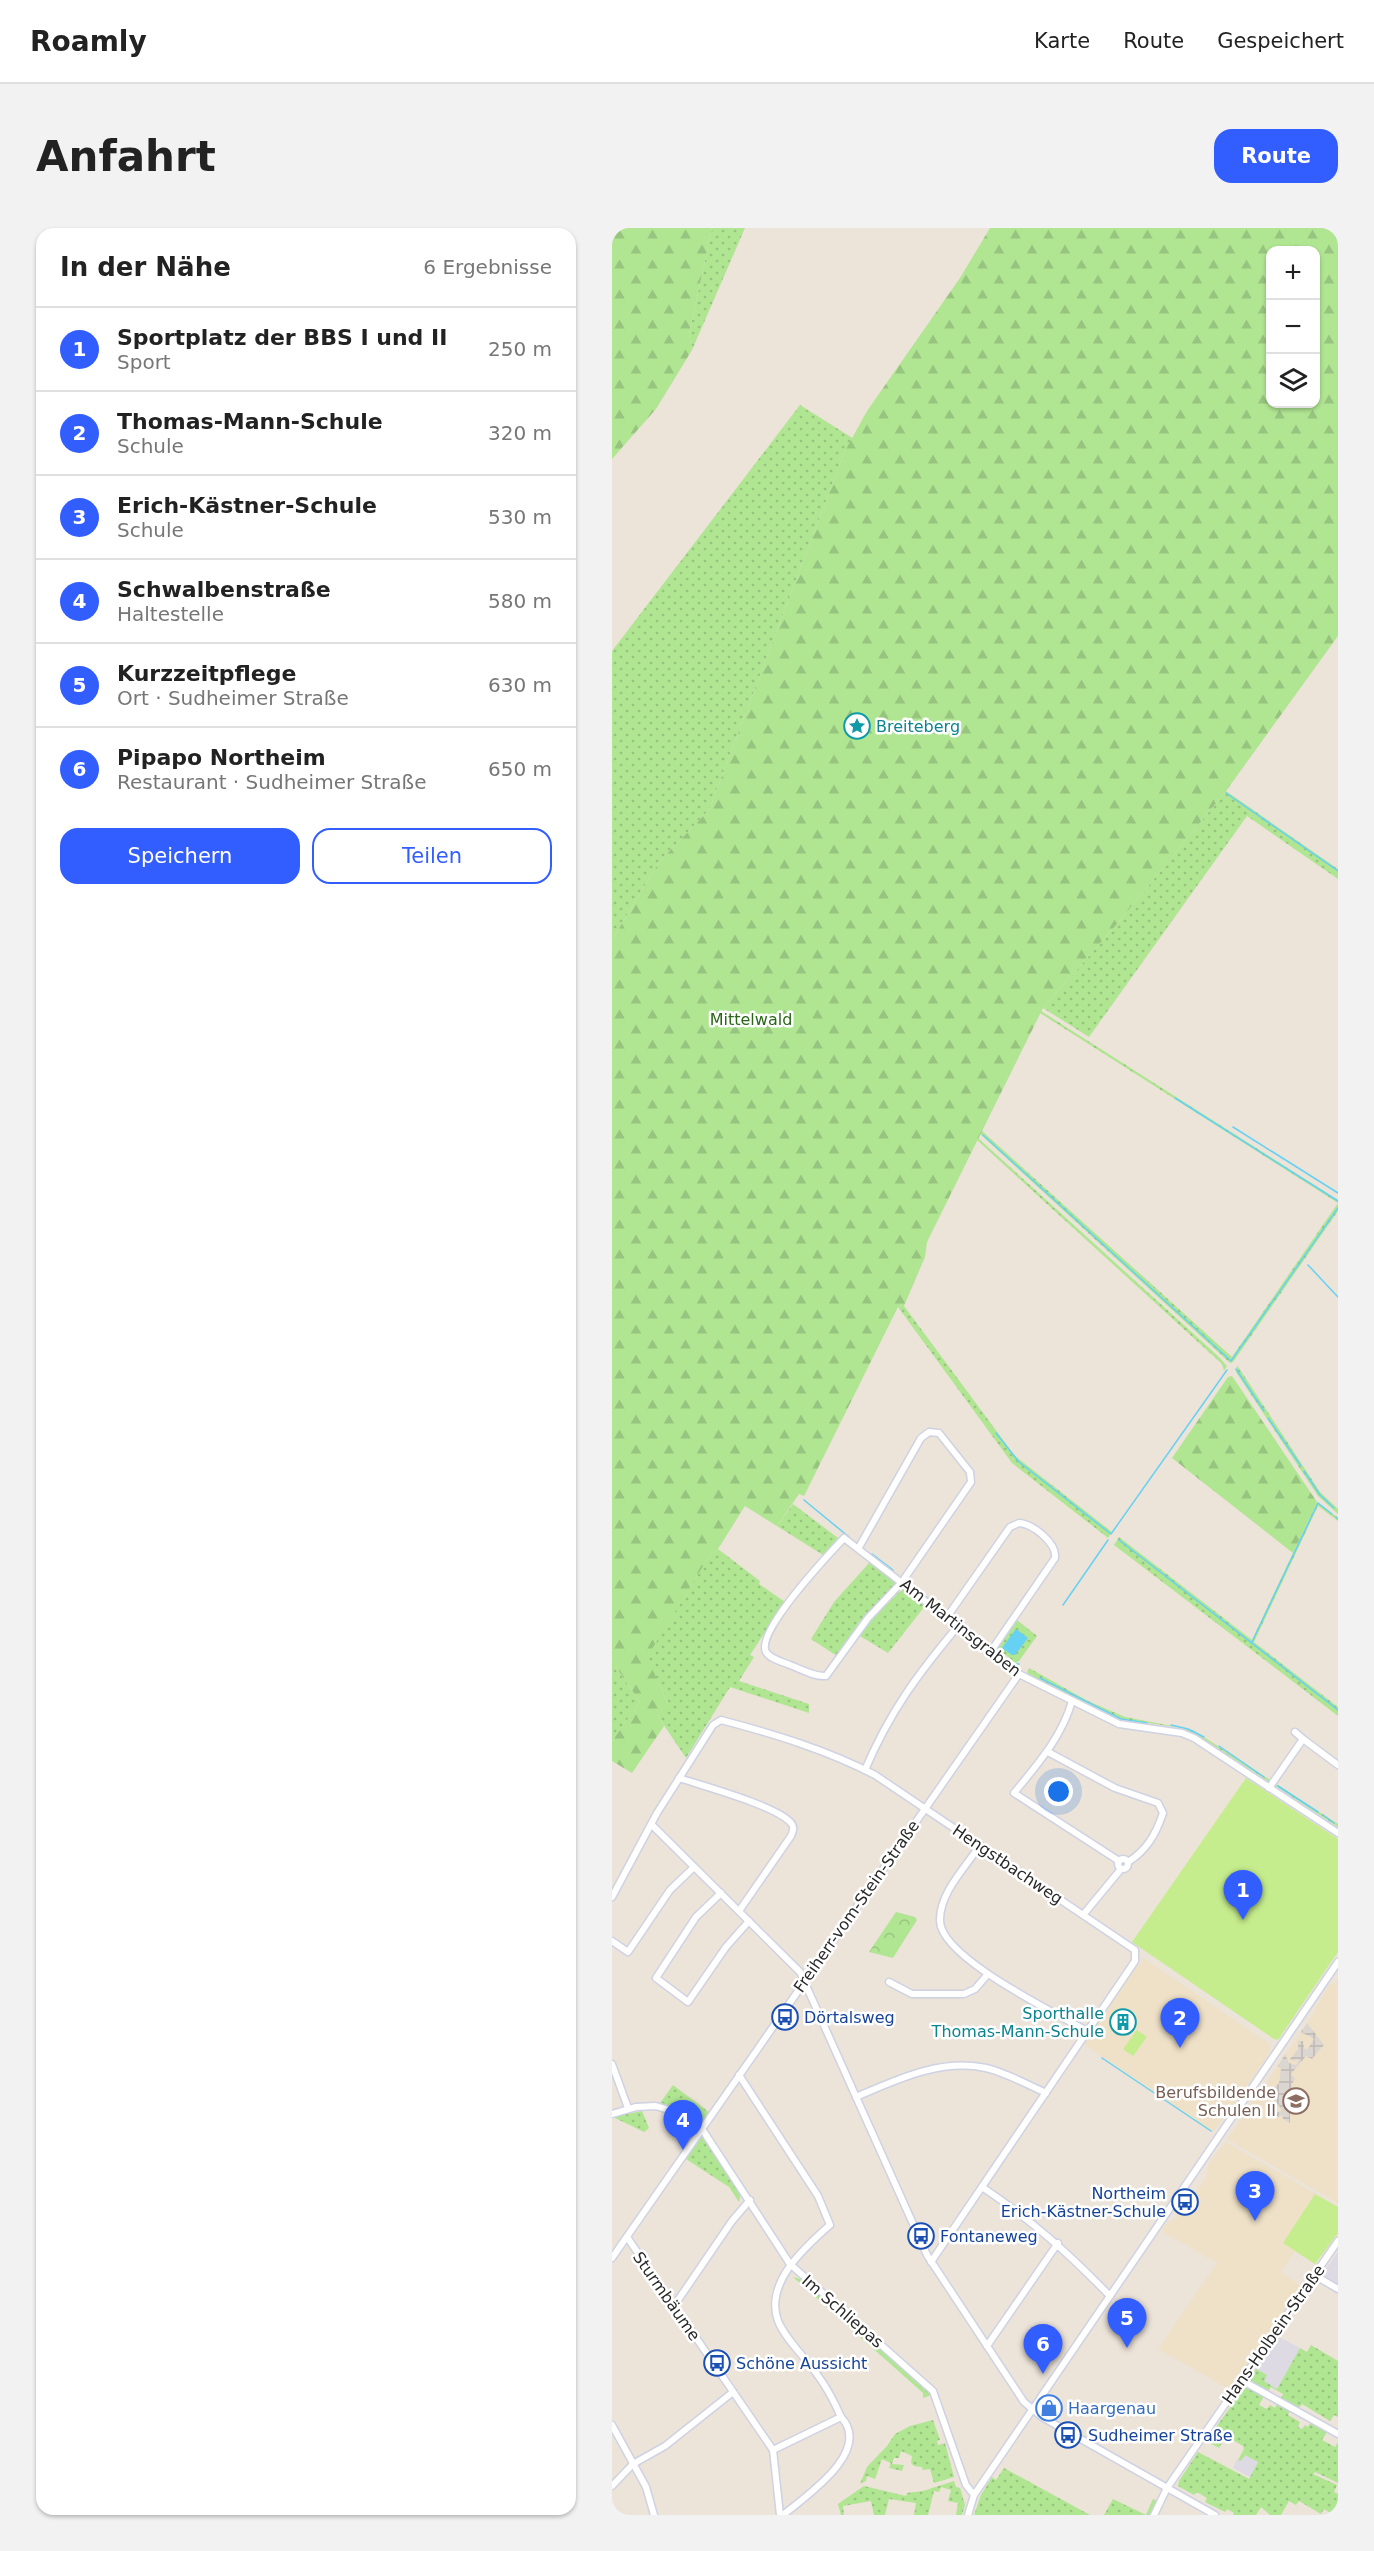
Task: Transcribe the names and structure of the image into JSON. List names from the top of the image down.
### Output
{
  "streets": {
    "street": [
      "Am Martinsgraben",
      "Hengstbachweg",
      "Freiherr-vom-Stein-Straße",
      "Sturmbäume",
      "Im Schliepas",
      "Hans-Holbein-Straße"
    ]
  },
  "crossings": [
    ["Am Martinsgraben", "Freiherr-vom-Stein-Straße"],
    ["Hengstbachweg", "Freiherr-vom-Stein-Straße"],
    ["Freiherr-vom-Stein-Straße", "Sturmbäume"],
    ["Freiherr-vom-Stein-Straße", "Im Schliepas"]
  ],
  "parks": ["Mittelwald"],
  "places": {
    "place": ["Breiteberg"],
    "bus stop": [
      "Dörtalsweg",
      "Northeim Erich-Kästner-Schule",
      "Fontaneweg",
      "Schöne Aussicht",
      "Sudheimer Straße"
    ],
    "building": ["Sporthalle Thomas-Mann-Schule"],
    "school or university": ["Berufsbildende Schulen II"],
    "shop": ["Haargenau"]
  },
  "page": {
    "header": "Roamly",
    "nav": ["Karte", "Route", "Gespeichert"],
    "buttons": [
      "Route",
      ["Speichern", "Teilen"]
    ],
    "title": "Anfahrt",
    "heading": ["In der Nähe", "6 Ergebnisse"],
    "map_buttons": ["+", "−"],
    "list": [
      {
        "mark": "1",
        "name": "Sportplatz der BBS I und II",
        "note": "Sport",
        "value": "250 m"
      },
      {
        "mark": "2",
        "name": "Thomas-Mann-Schule",
        "note": "Schule",
        "value": "320 m"
      },
      {
        "mark": "3",
        "name": "Erich-Kästner-Schule",
        "note": "Schule",
        "value": "530 m"
      },
      {
        "mark": "4",
        "name": "Schwalbenstraße",
        "note": "Haltestelle",
        "value": "580 m"
      },
      {
        "mark": "5",
        "name": "Kurzzeitpflege",
        "note": "Ort · Sudheimer Straße",
        "value": "630 m"
      },
      {
        "mark": "6",
        "name": "Pipapo Northeim",
        "note": "Restaurant · Sudheimer Straße",
        "value": "650 m"
      }
    ],
    "pins": [
      "1",
      "2",
      "4",
      "3",
      "5",
      "6"
    ]
  }
}
